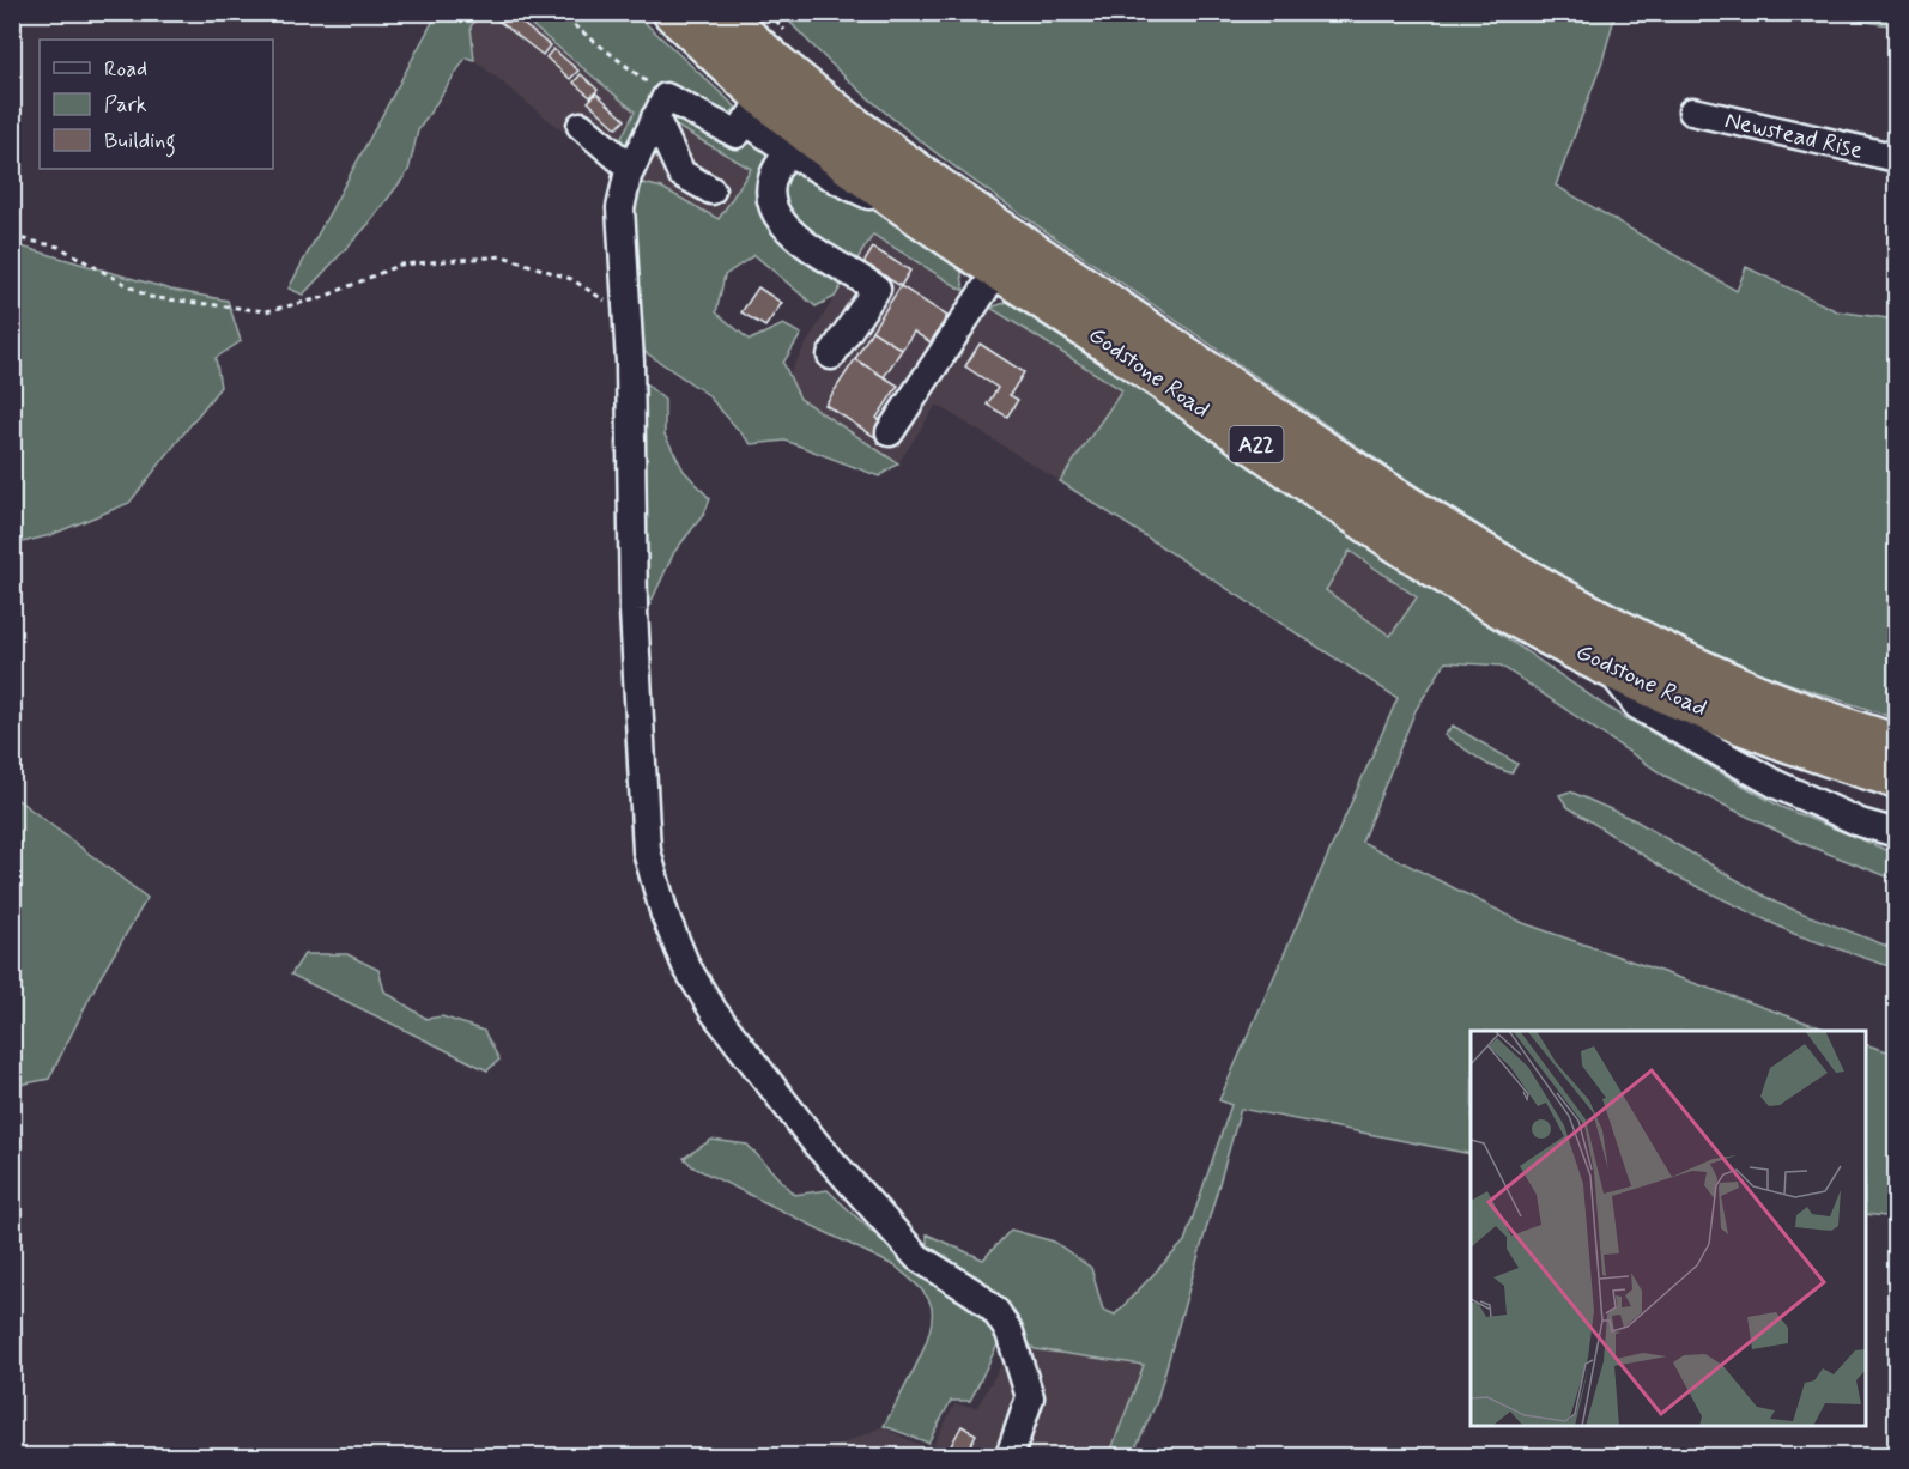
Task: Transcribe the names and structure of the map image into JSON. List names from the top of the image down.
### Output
{
  "streets": {
    "highway": ["Godstone Road", "A22"],
    "street": ["Newstead Rise"]
  },
  "legend": ["Road", "Park", "Building"]
}
